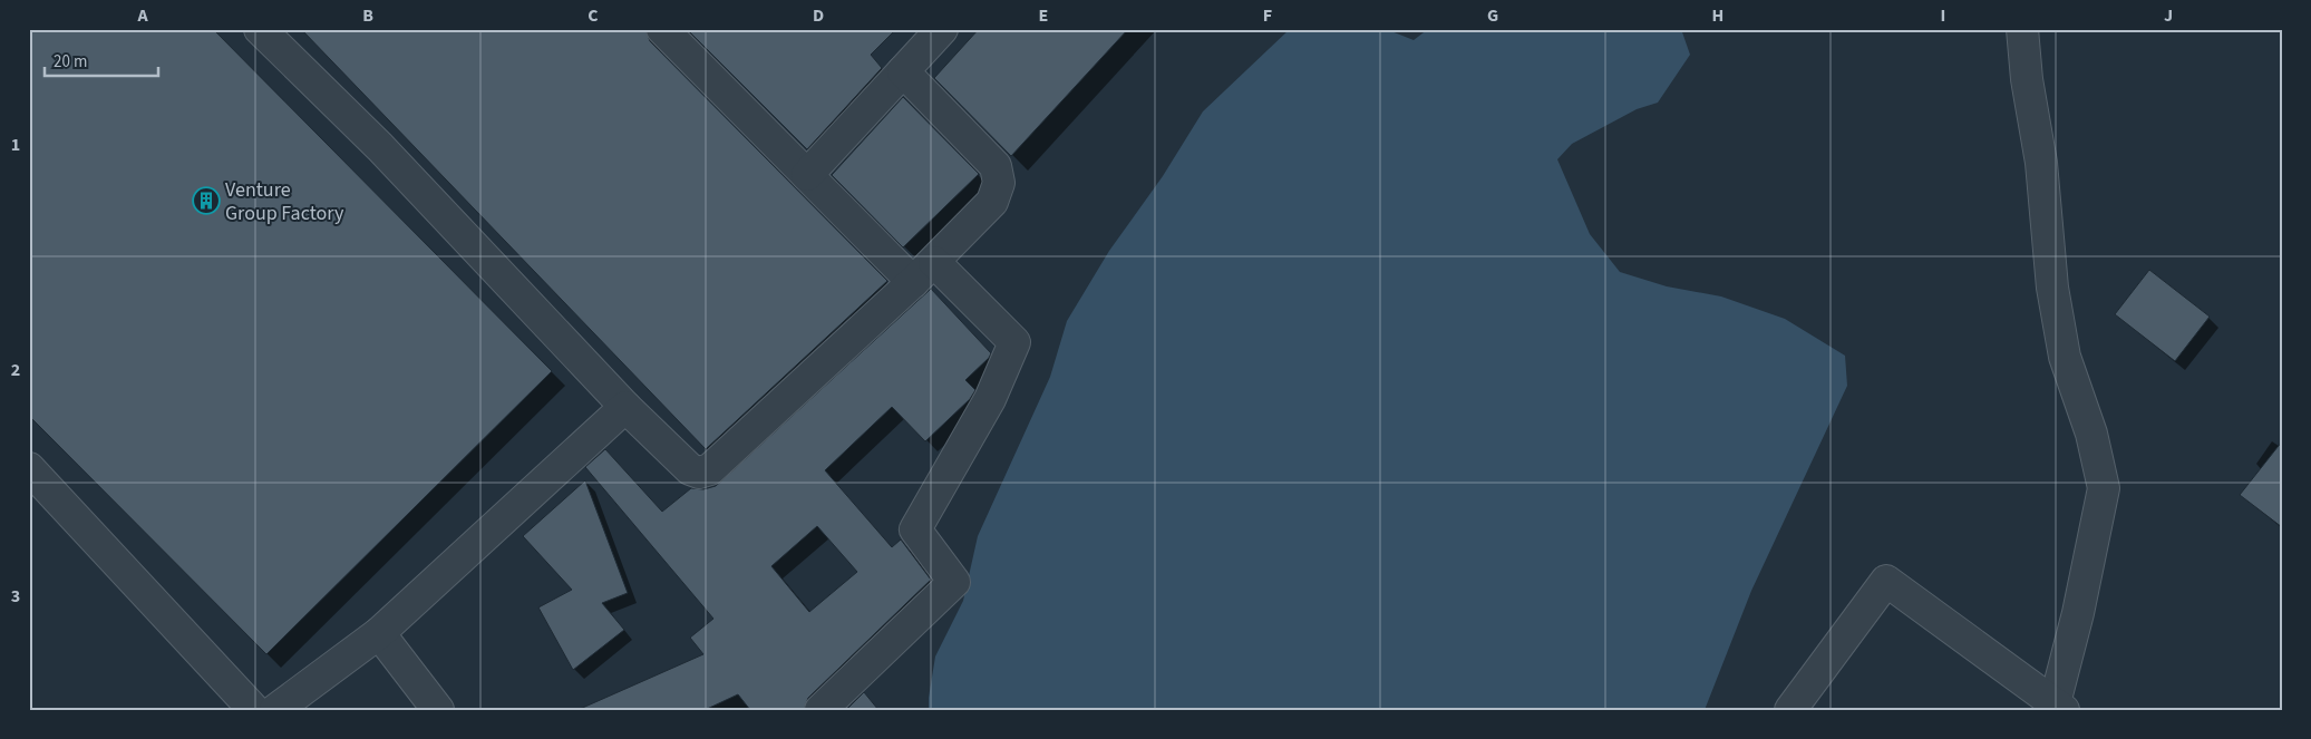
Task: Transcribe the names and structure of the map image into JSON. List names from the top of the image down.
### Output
{
  "places": {
    "building": ["Venture Group Factory"]
  },
  "scale_bar": "20 m",
  "grid": {
    "columns": [
      "A",
      "B",
      "C",
      "D",
      "E",
      "F",
      "G",
      "H",
      "I",
      "J"
    ],
    "rows": ["1", "2", "3"]
  }
}
